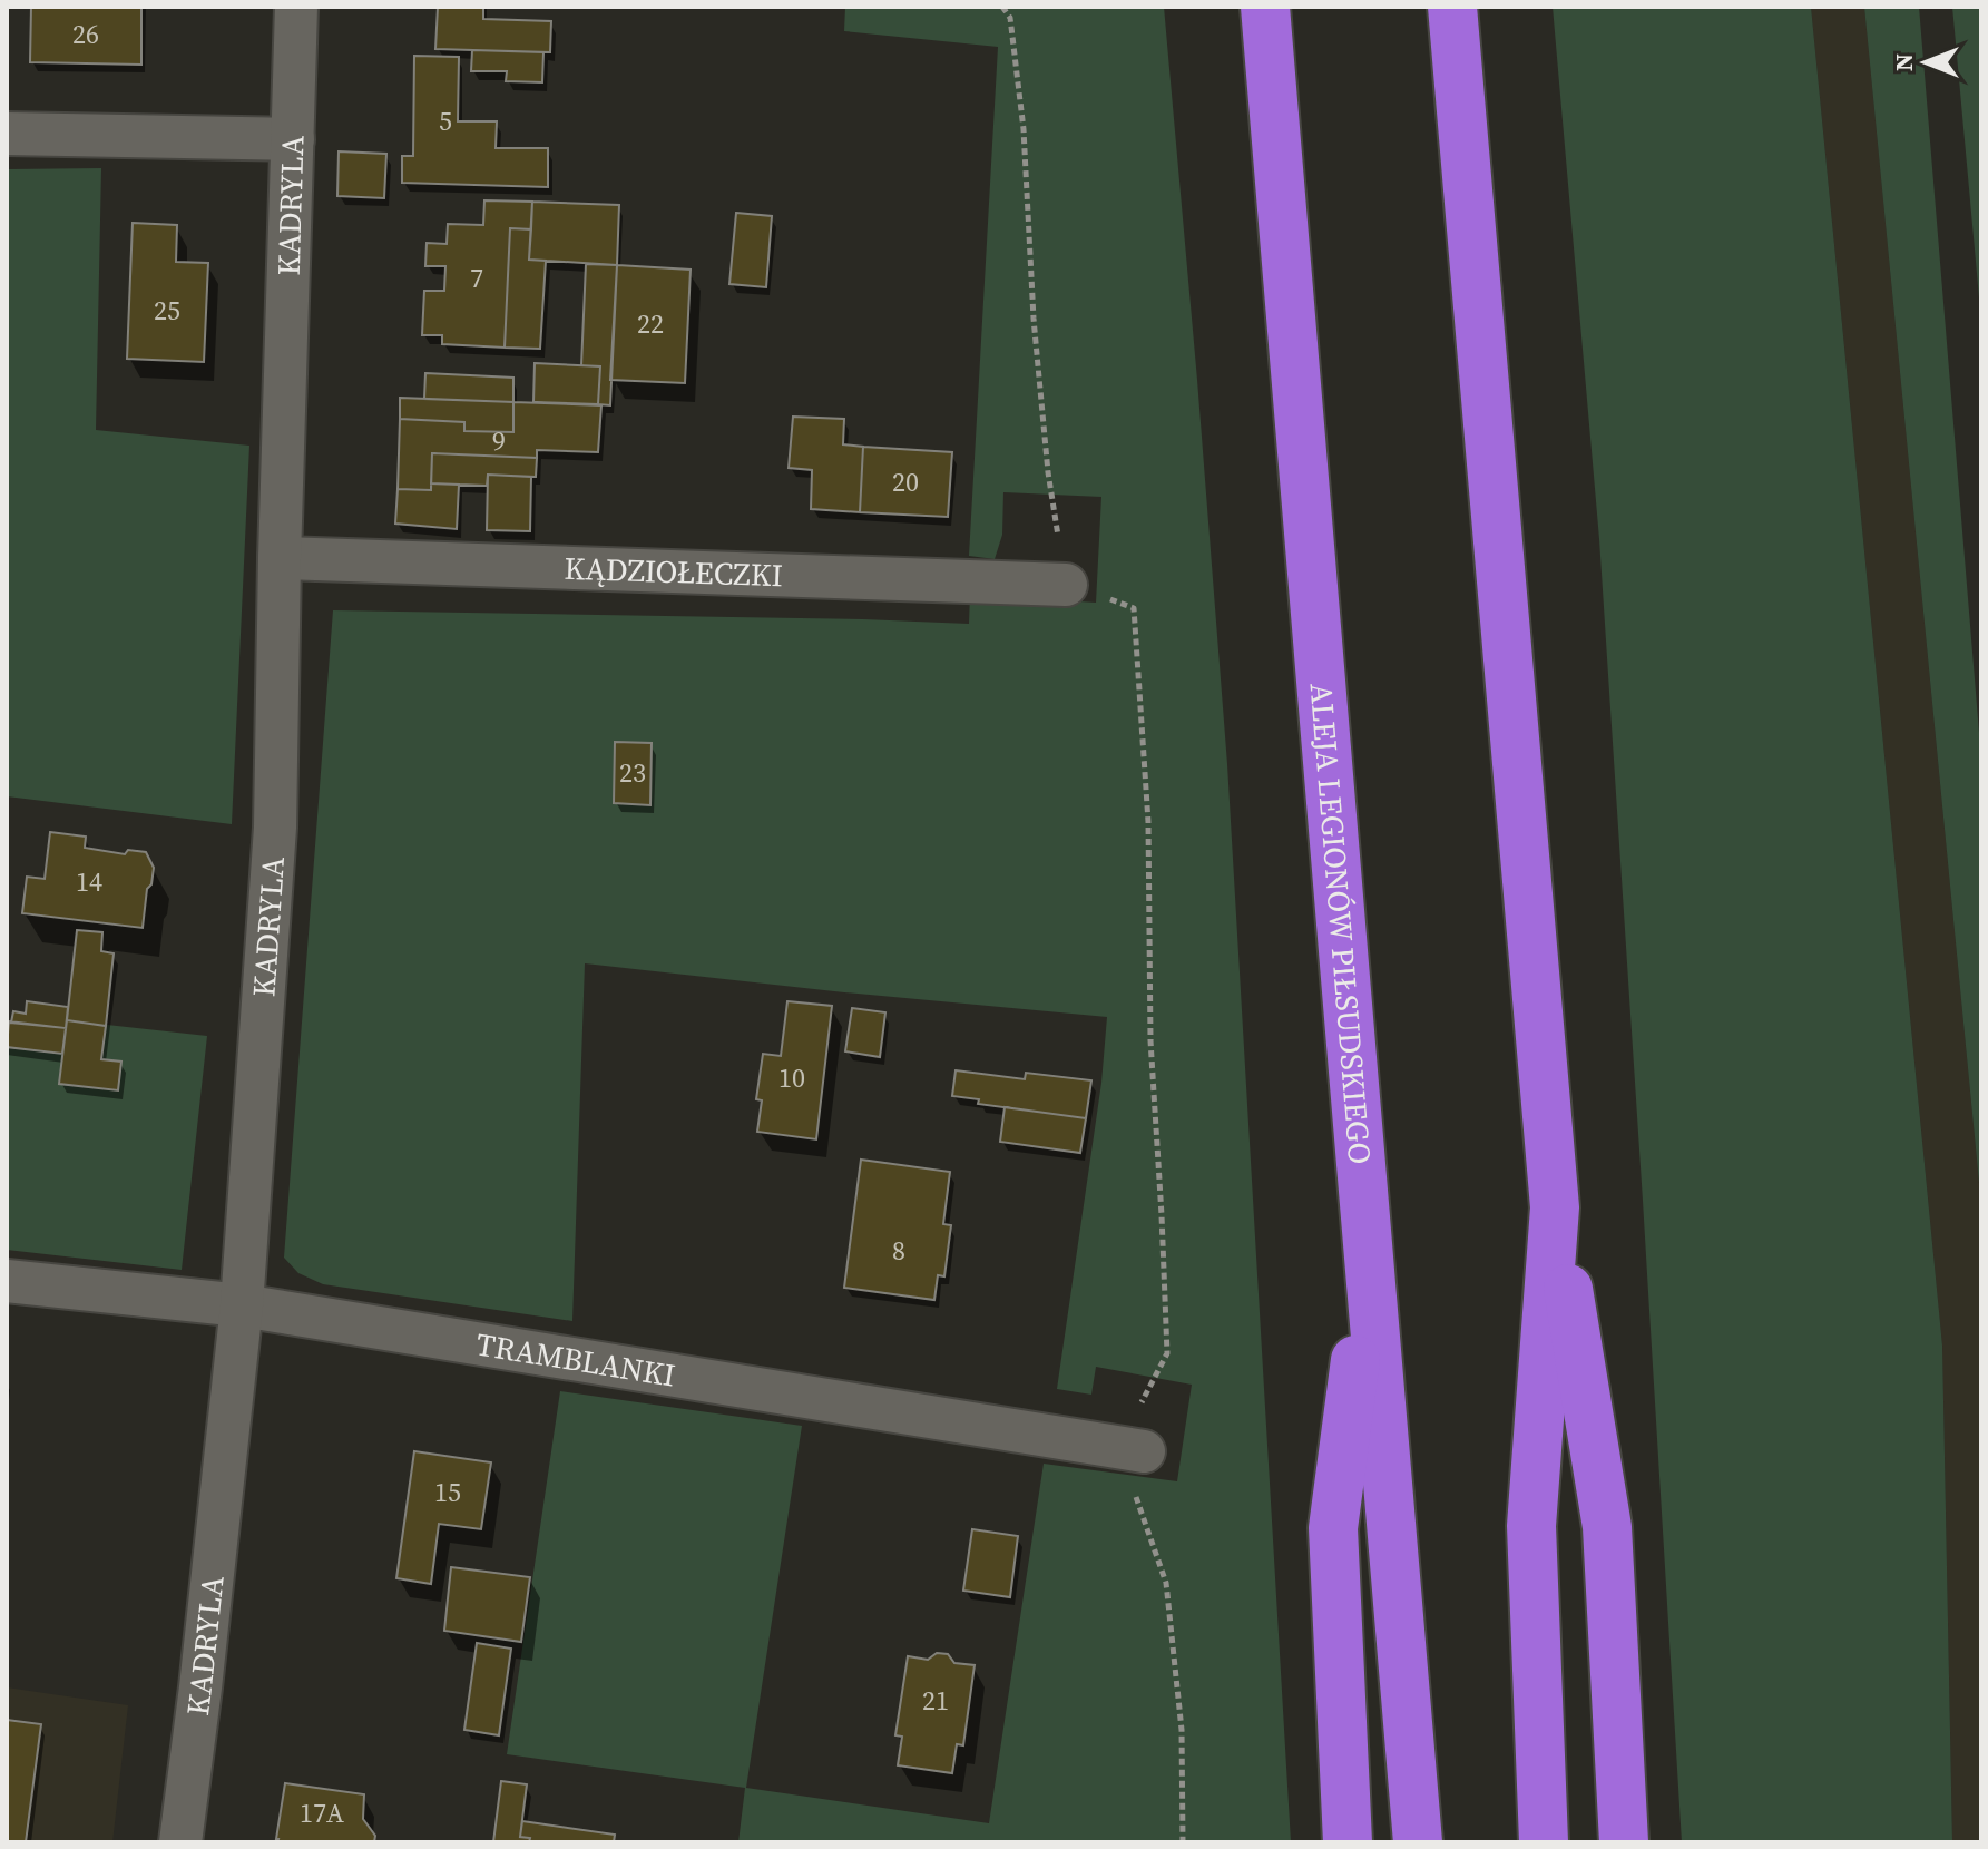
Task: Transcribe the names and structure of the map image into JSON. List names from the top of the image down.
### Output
{
  "streets": {
    "highway": ["ALEJA LEGIONÓW PIŁSUDSKIEGO"],
    "street": ["KADRYLA", "KĄDZIOŁECZKI", "TRAMBLANKI"]
  },
  "crossings": [
    ["KADRYLA", "KĄDZIOŁECZKI"],
    ["KADRYLA", "TRAMBLANKI"]
  ],
  "house_numbers": [
    "26",
    "5",
    "7",
    "25",
    "22",
    "9",
    "20",
    "23",
    "14",
    "10",
    "8",
    "15",
    "21",
    "17A"
  ],
  "north": "left"
}
